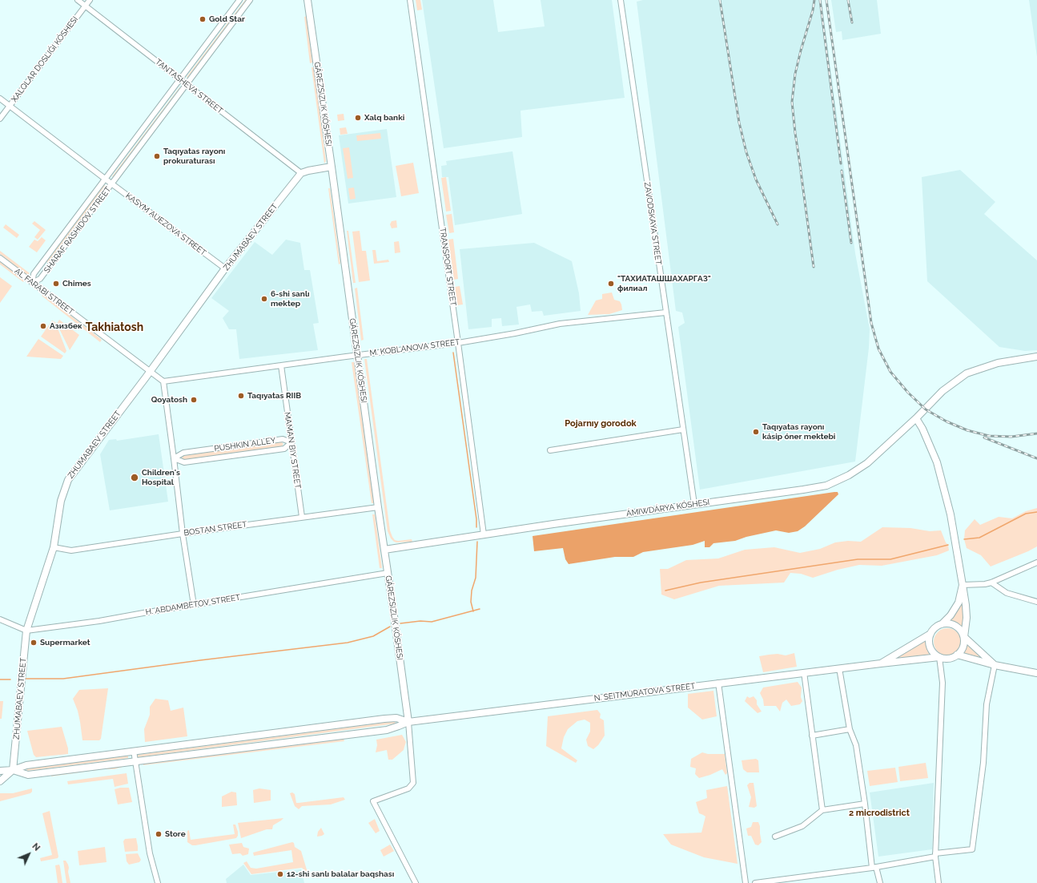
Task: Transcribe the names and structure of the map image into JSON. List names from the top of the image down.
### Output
{
  "streets": {
    "street": [
      "TANTASHEVA STREET",
      "GÁREZSIZLIK KÓSHESI",
      "ZAVODSKAYA STREET",
      "KASYM AUEZOVA STREET",
      "SHARAF RASHIDOV STREET",
      "ZHUMABAEV STREET",
      "TRANSPORT STREET",
      "AL FARABI STREET",
      "M. KOBLANOVA STREET",
      "PUSHKIN ALLEY",
      "MAMAN BIY STREET",
      "ÁMIWDÁRYA KÓSHESI",
      "BOSTAN STREET",
      "H. ABDAMBETOV STREET",
      "N. SEITMURATOVA STREET"
    ]
  },
  "crossings": [
    ["TANTASHEVA STREET", "SHARAF RASHIDOV STREET"],
    ["TANTASHEVA STREET", "ZHUMABAEV STREET"],
    ["GÁREZSIZLIK KÓSHESI", "M. KOBLANOVA STREET"],
    ["GÁREZSIZLIK KÓSHESI", "ÁMIWDÁRYA KÓSHESI"],
    ["GÁREZSIZLIK KÓSHESI", "BOSTAN STREET"],
    ["GÁREZSIZLIK KÓSHESI", "H. ABDAMBETOV STREET"],
    ["GÁREZSIZLIK KÓSHESI", "N. SEITMURATOVA STREET"],
    ["ZAVODSKAYA STREET", "M. KOBLANOVA STREET"],
    ["ZAVODSKAYA STREET", "ÁMIWDÁRYA KÓSHESI"],
    ["KASYM AUEZOVA STREET", "SHARAF RASHIDOV STREET"],
    ["KASYM AUEZOVA STREET", "ZHUMABAEV STREET"],
    ["SHARAF RASHIDOV STREET", "AL FARABI STREET"],
    ["ZHUMABAEV STREET", "AL FARABI STREET"],
    ["ZHUMABAEV STREET", "BOSTAN STREET"],
    ["ZHUMABAEV STREET", "H. ABDAMBETOV STREET"],
    ["TRANSPORT STREET", "M. KOBLANOVA STREET"],
    ["TRANSPORT STREET", "ÁMIWDÁRYA KÓSHESI"],
    ["AL FARABI STREET", "M. KOBLANOVA STREET"],
    ["M. KOBLANOVA STREET", "MAMAN BIY STREET"],
    ["PUSHKIN ALLEY", "MAMAN BIY STREET"],
    ["MAMAN BIY STREET", "BOSTAN STREET"]
  ],
  "districts": ["Takhiatosh", "Pojarnıy gorodok", "2 microdistrict"],
  "places": [
    "Gold Star",
    "Xalq banki",
    "Taqıyatas rayonı prokuraturası",
    "Chimes",
    "\"ТАХИАТАШШАХАРГАЗ\" филиал",
    "6-shi sanlı mektep",
    "Азизбек",
    "Taqıyatas RIIB",
    "Qoyatosh",
    "Taqıyatas rayonı kásip óner mektebi",
    "Children's Hospital",
    "Supermarket",
    "Store",
    "12-shi sanlı balalar baqshası"
  ],
  "north": "top right"
}
